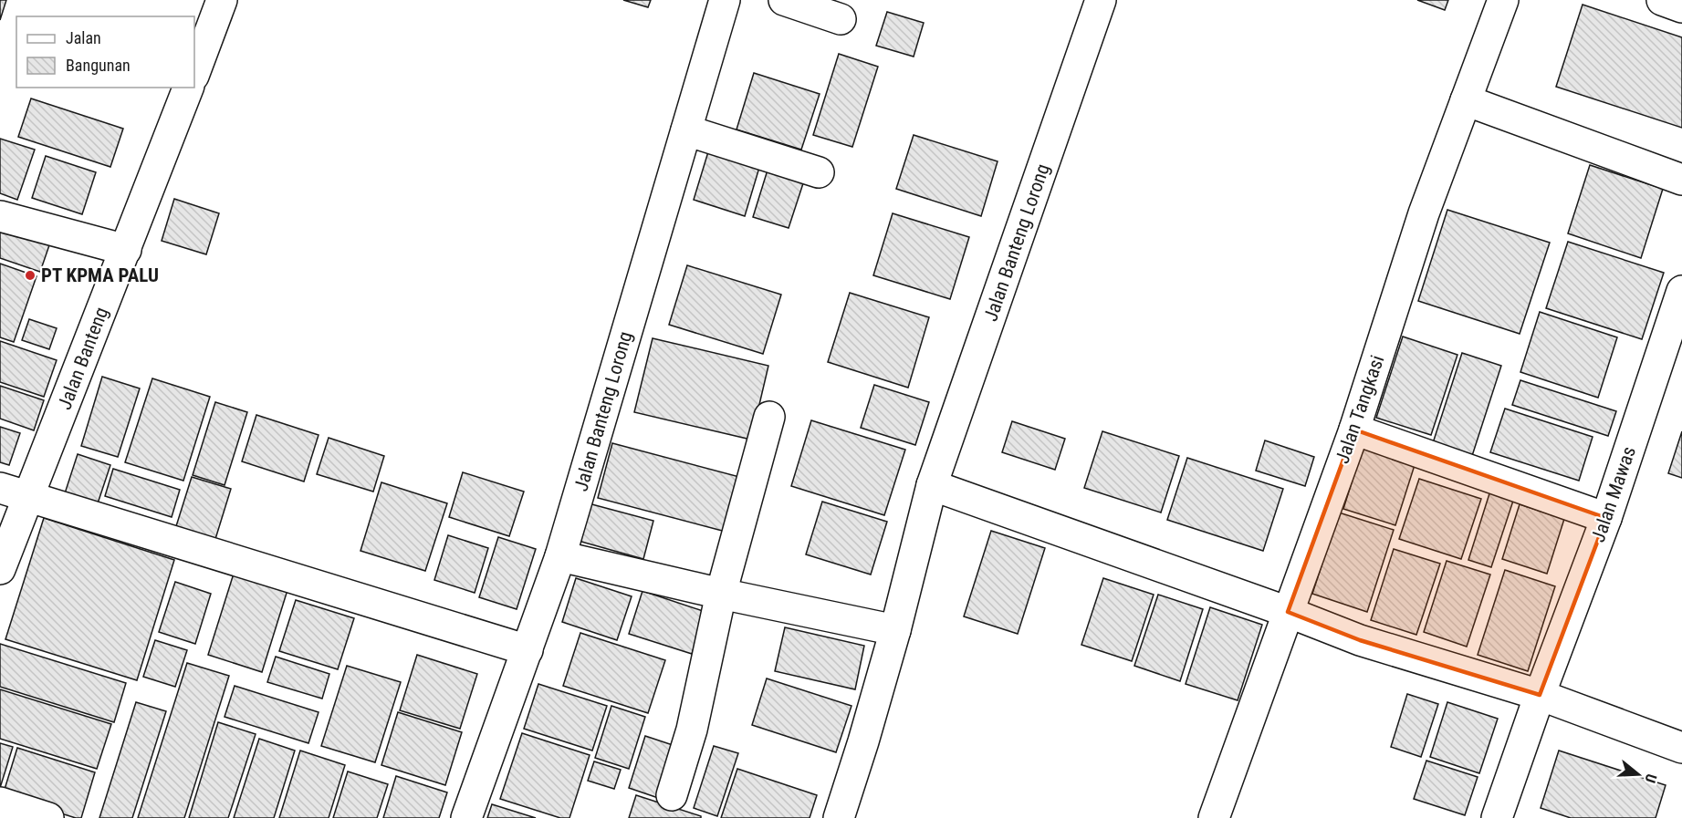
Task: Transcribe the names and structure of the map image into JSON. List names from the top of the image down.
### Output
{
  "streets": {
    "street": [
      "Jalan Banteng Lorong",
      "Jalan Banteng",
      "Jalan Tangkasi",
      "Jalan Mawas"
    ]
  },
  "places": ["PT KPMA PALU"],
  "legend": ["Jalan", "Bangunan"],
  "north": "right"
}
